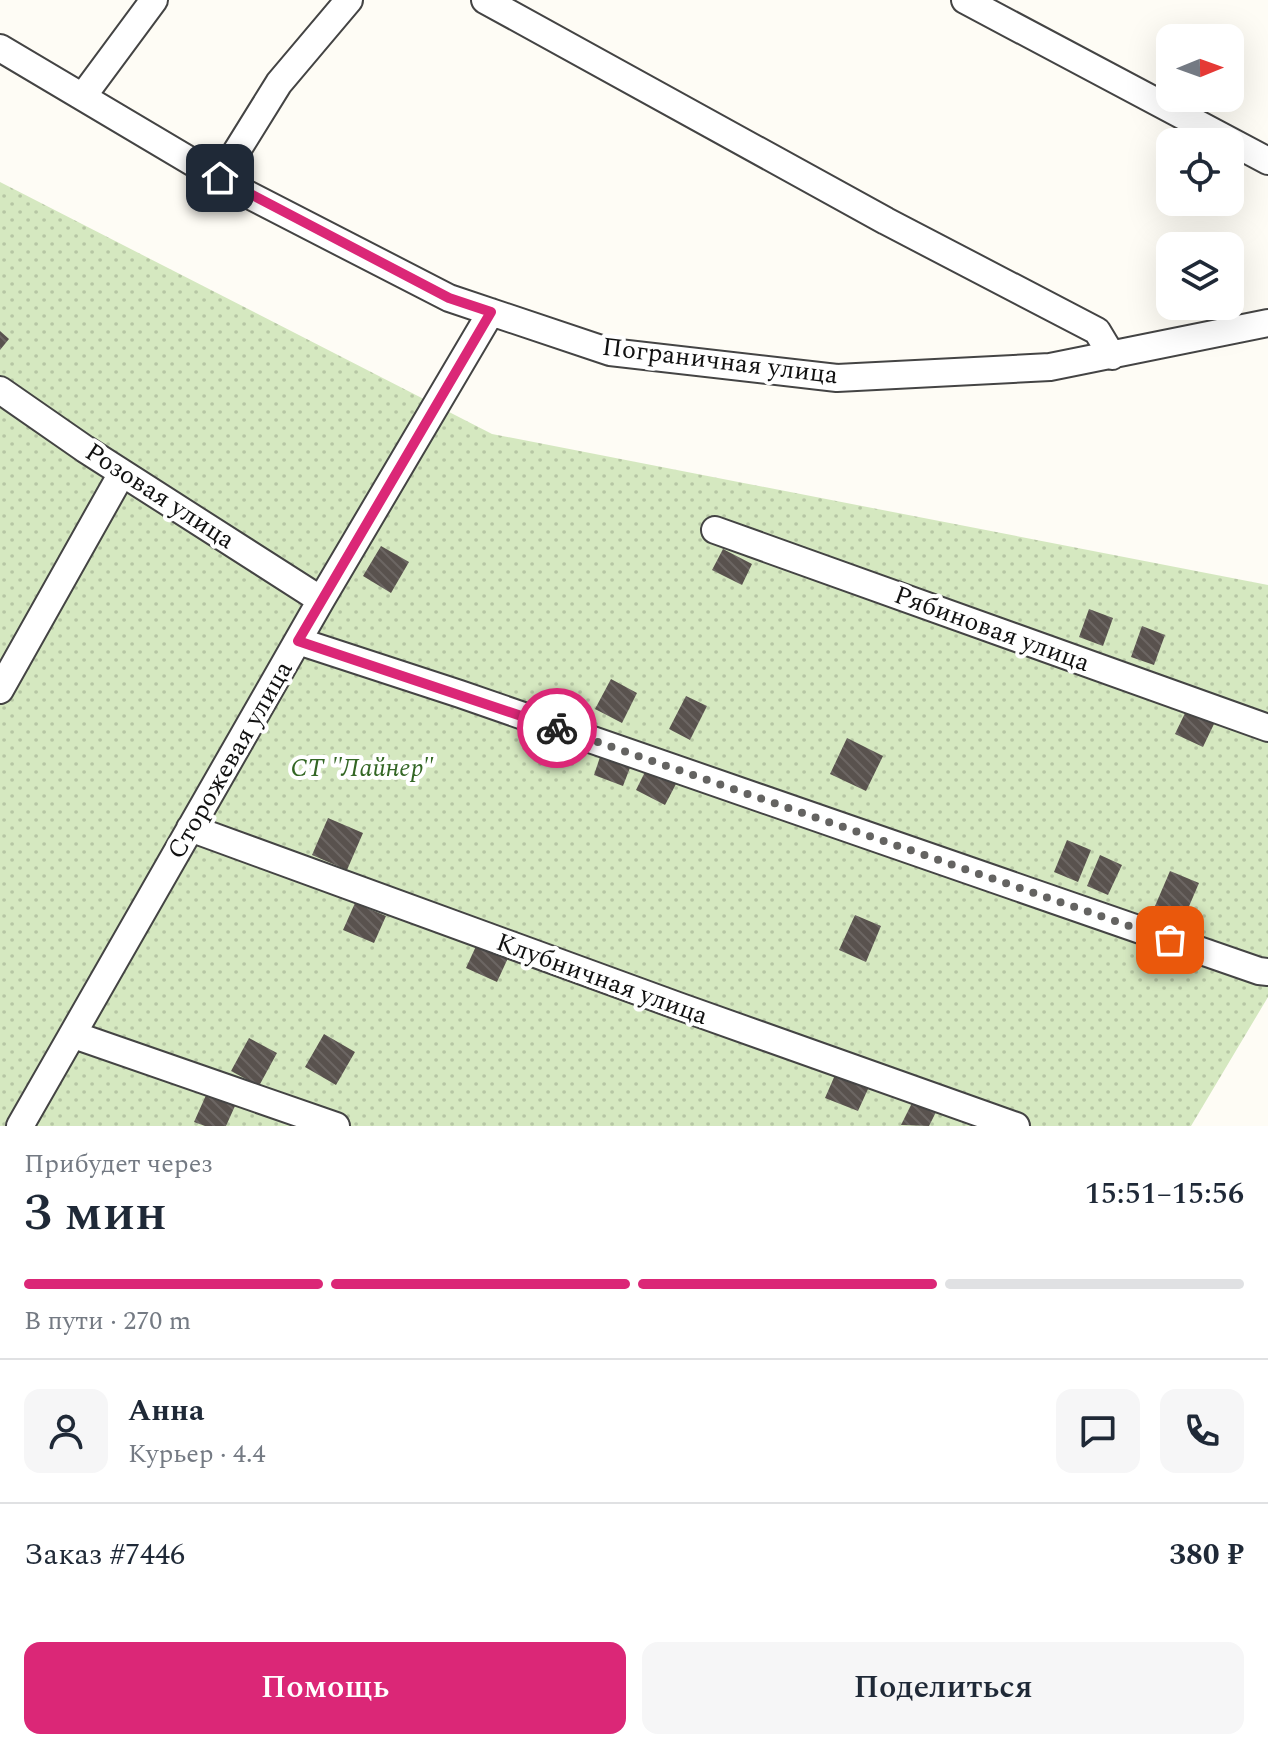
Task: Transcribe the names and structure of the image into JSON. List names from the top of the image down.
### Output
{
  "streets": {
    "street": [
      "Пограничная улица",
      "Розовая улица",
      "Рябиновая улица",
      "Сторожевая улица",
      "Клубничная улица"
    ]
  },
  "crossings": [
    ["Пограничная улица", "Сторожевая улица"],
    ["Розовая улица", "Сторожевая улица"],
    ["Сторожевая улица", "Клубничная улица"]
  ],
  "parks": ["СТ \"Лайнер\""],
  "north": "right",
  "page": {
    "heading": ["3 мин", "Прибудет через", "15:51–15:56"],
    "panel": [
      "Анна",
      "Курьер · 4.4",
      "Заказ #7446",
      "380 ₽"
    ],
    "bar": "В пути · 270 m",
    "buttons": ["Помощь", "Поделиться"]
  }
}
